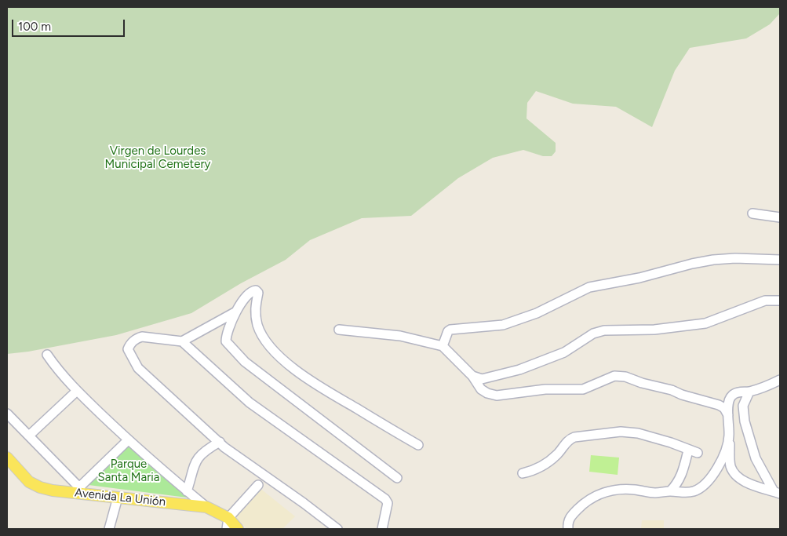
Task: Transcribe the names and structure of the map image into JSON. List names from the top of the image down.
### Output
{
  "streets": {
    "main road": ["Avenida La Unión"]
  },
  "parks": ["Virgen de Lourdes Municipal Cemetery", "Parque Santa Maria"],
  "scale_bar": "100 m"
}
